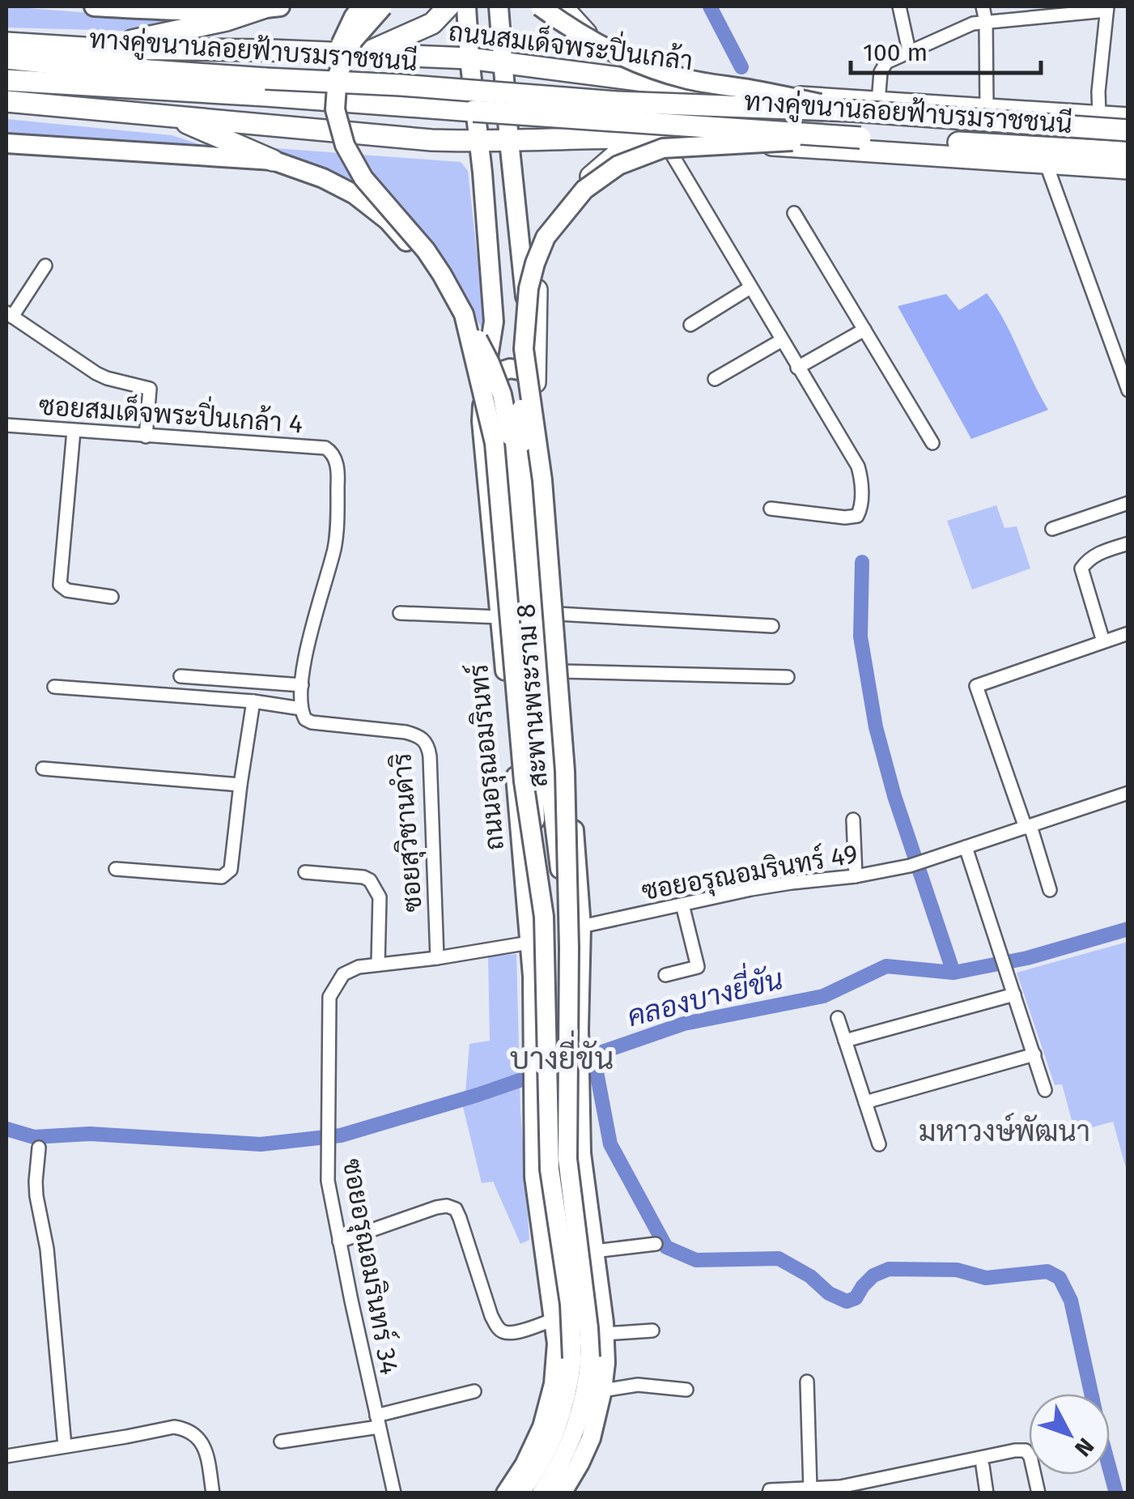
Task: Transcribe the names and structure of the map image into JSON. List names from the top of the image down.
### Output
{
  "streets": {
    "main road": [
      "ถนนสมเด็จพระปิ่นเกล้า",
      "ทางคู่ขนานลอยฟ้าบรมราชชนนี",
      "สะพานพระราม 8",
      "ถนนอรุณอมรินทร์"
    ],
    "street": [
      "ซอยสมเด็จพระปิ่นเกล้า 4",
      "ซอยสุวิชานดำริ",
      "ซอยอรุณอมรินทร์ 49",
      "ซอยอรุณอมรินทร์ 34"
    ]
  },
  "crossings": [
    ["ถนนสมเด็จพระปิ่นเกล้า", "ทางคู่ขนานลอยฟ้าบรมราชชนนี"],
    ["ถนนสมเด็จพระปิ่นเกล้า", "ถนนอรุณอมรินทร์"],
    ["ทางคู่ขนานลอยฟ้าบรมราชชนนี", "สะพานพระราม 8"]
  ],
  "districts": ["บางยี่ขัน", "มหาวงษ์พัฒนา"],
  "water": ["คลองบางยี่ขัน"],
  "scale_bar": "100 m",
  "north": "bottom right"
}
